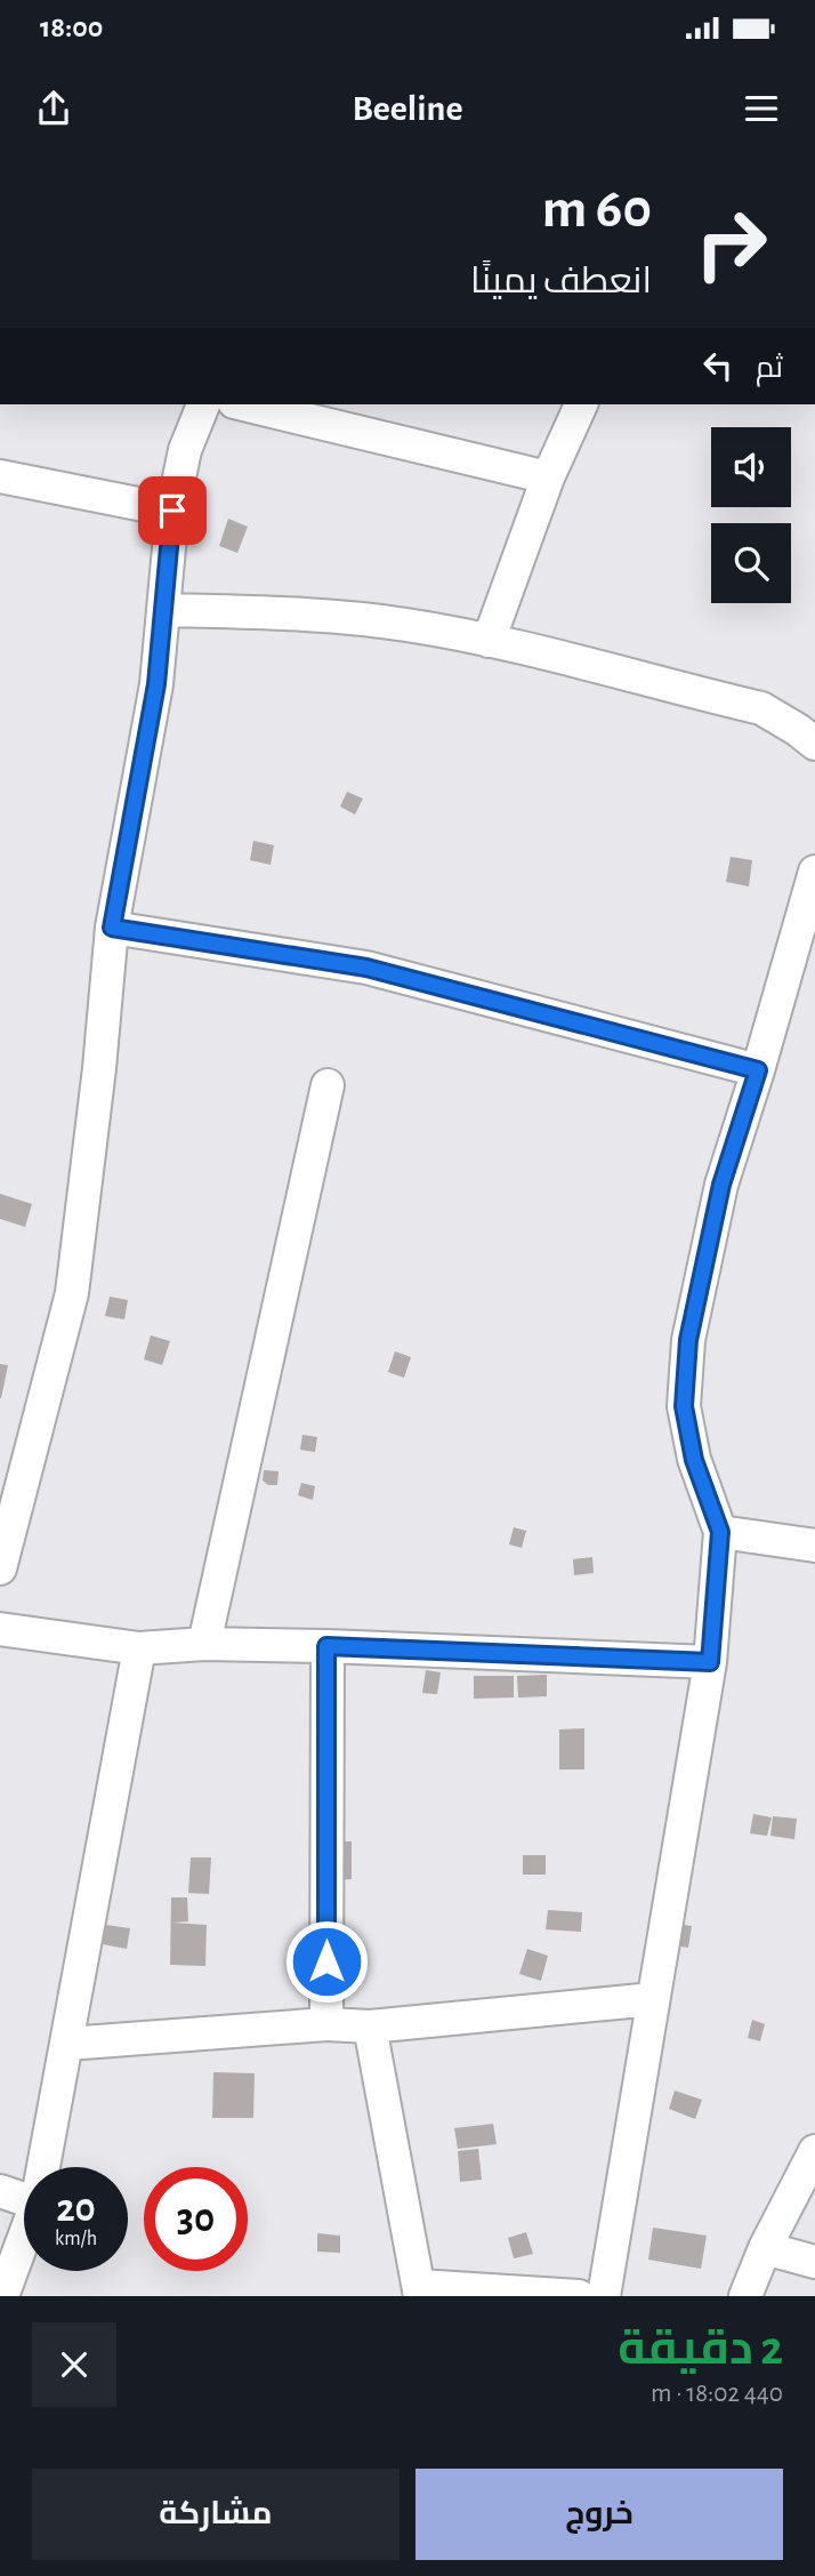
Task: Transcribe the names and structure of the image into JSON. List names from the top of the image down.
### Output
{
  "page": {
    "status": "18:00",
    "header": "Beeline",
    "turn": ["60 m", "انعطف يمينًا"],
    "then": "ثم",
    "speed": "20 km/h",
    "limit": "30",
    "heading": ["2 دقيقة", "440 m · 18:02"],
    "buttons": ["خروج", "مشاركة"]
  }
}
